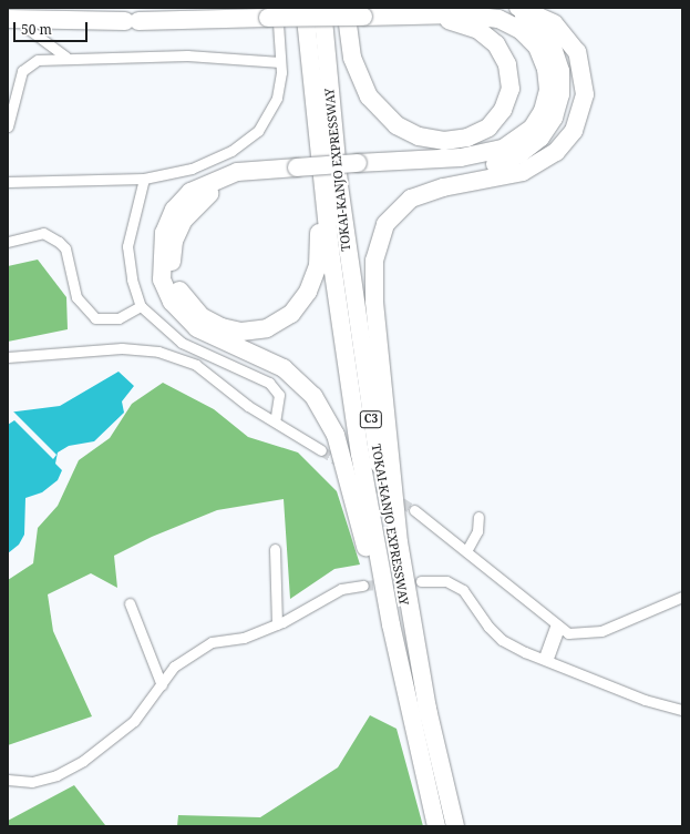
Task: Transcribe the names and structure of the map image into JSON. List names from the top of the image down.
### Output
{
  "streets": {
    "highway": ["TOKAI-KANJO EXPRESSWAY", "C3"]
  },
  "scale_bar": "50 m"
}
